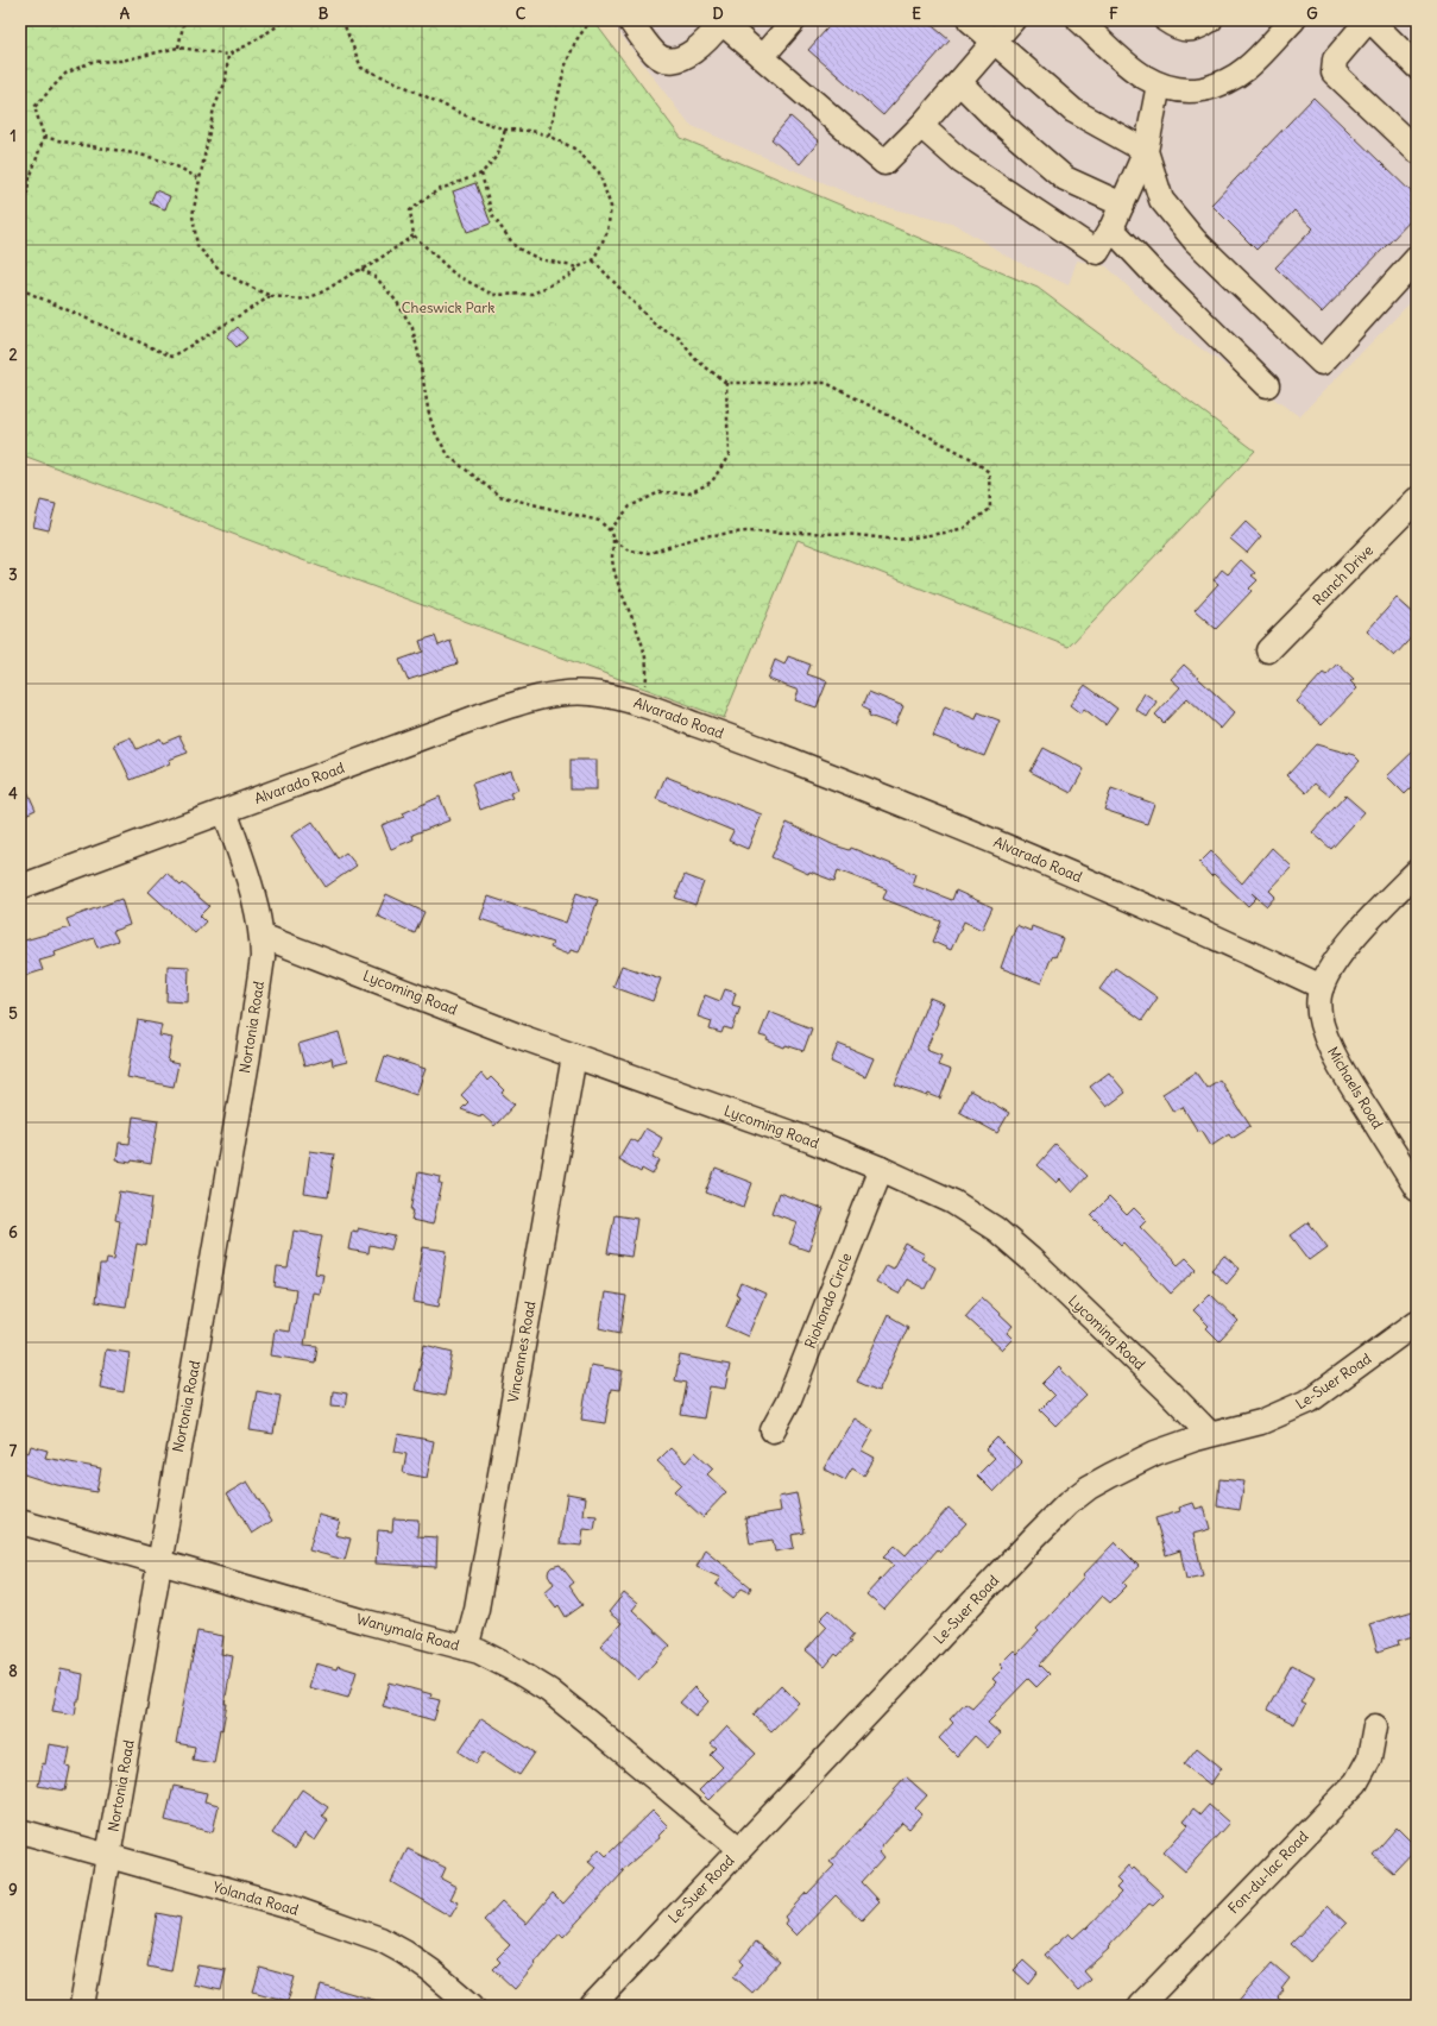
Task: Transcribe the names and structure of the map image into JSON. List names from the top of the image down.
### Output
{
  "streets": {
    "street": [
      "Ranch Drive",
      "Alvarado Road",
      "Lycoming Road",
      "Nortonia Road",
      "Michaels Road",
      "Riohondo Circle",
      "Vincennes Road",
      "Le-Suer Road",
      "Wanymala Road",
      "Fon-du-lac Road",
      "Yolanda Road"
    ]
  },
  "crossings": [
    ["Alvarado Road", "Nortonia Road"],
    ["Alvarado Road", "Michaels Road"],
    ["Lycoming Road", "Nortonia Road"],
    ["Lycoming Road", "Riohondo Circle"],
    ["Lycoming Road", "Vincennes Road"],
    ["Lycoming Road", "Le-Suer Road"],
    ["Nortonia Road", "Wanymala Road"],
    ["Nortonia Road", "Yolanda Road"],
    ["Vincennes Road", "Wanymala Road"],
    ["Le-Suer Road", "Wanymala Road"]
  ],
  "parks": ["Cheswick Park"],
  "grid": {
    "columns": [
      "A",
      "B",
      "C",
      "D",
      "E",
      "F",
      "G"
    ],
    "rows": [
      "1",
      "2",
      "3",
      "4",
      "5",
      "6",
      "7",
      "8",
      "9"
    ]
  }
}
